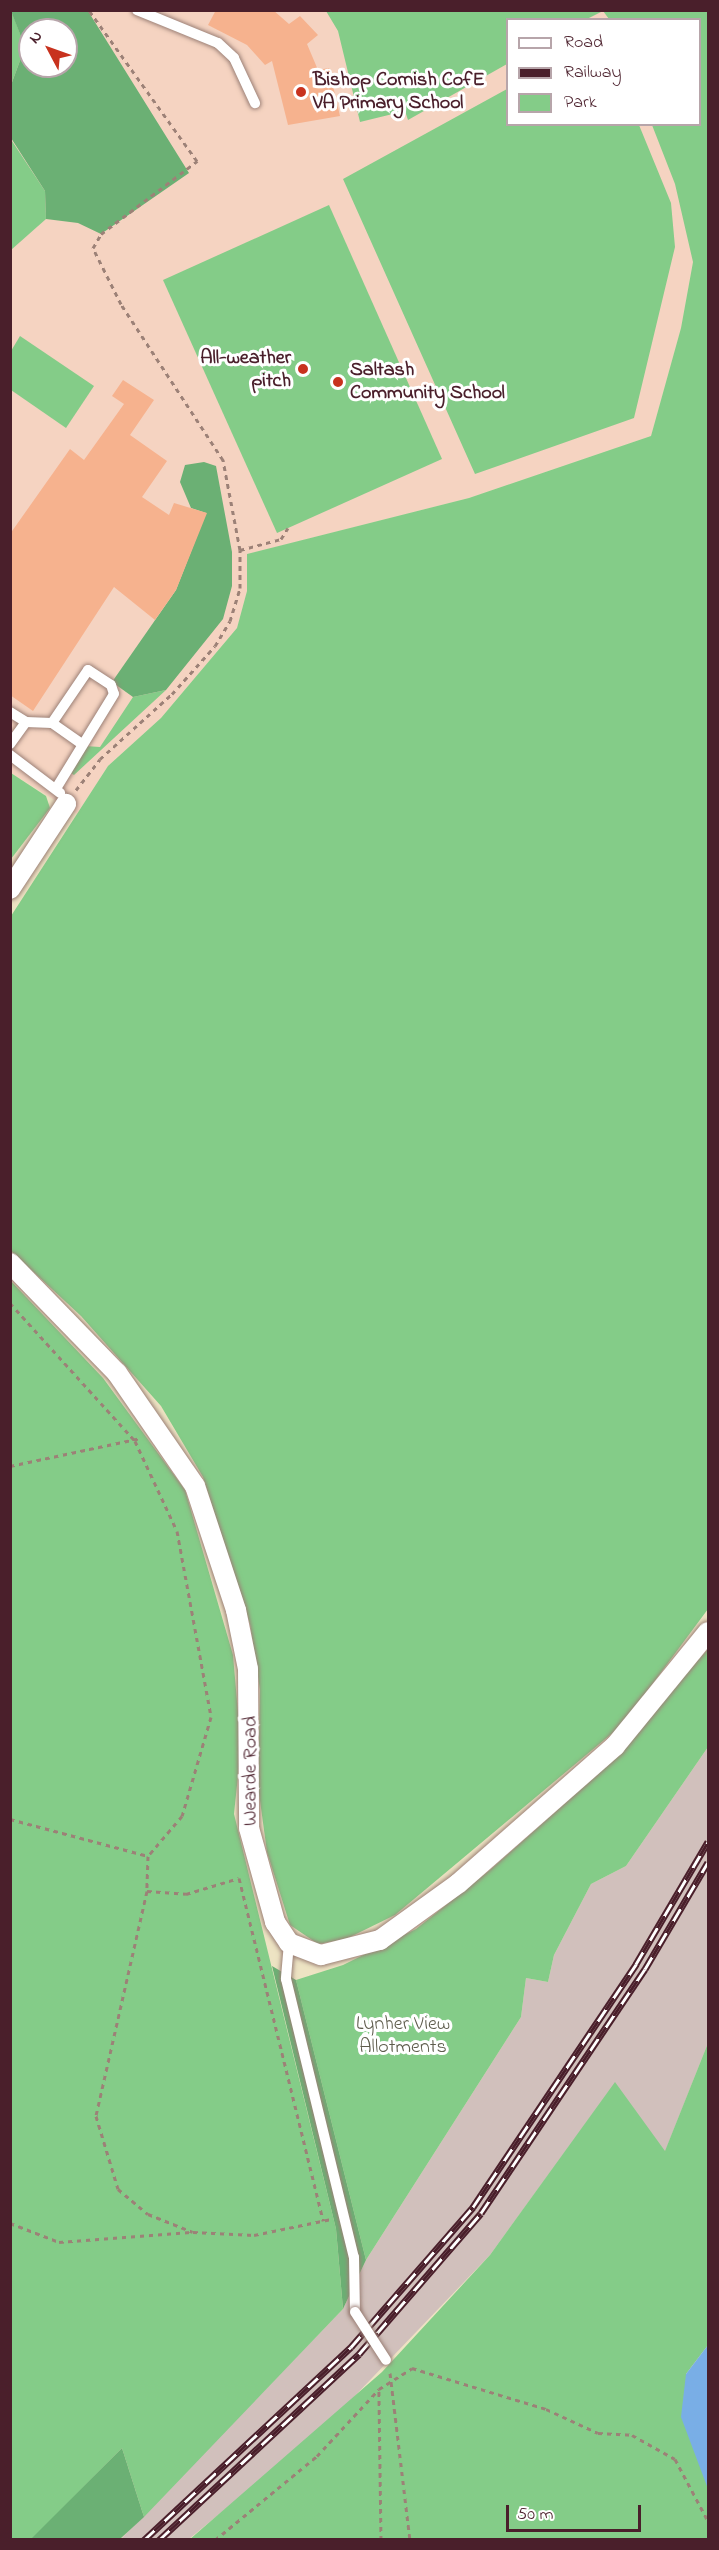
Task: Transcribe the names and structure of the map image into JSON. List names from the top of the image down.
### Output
{
  "streets": {
    "street": ["Wearde Road"]
  },
  "parks": ["Lynher View Allotments"],
  "places": ["Bishop Cornish CofE VA Primary School", "All-weather pitch", "Saltash Community School"],
  "legend": ["Road", "Railway", "Park"],
  "scale_bar": "50 m",
  "north": "top left"
}
